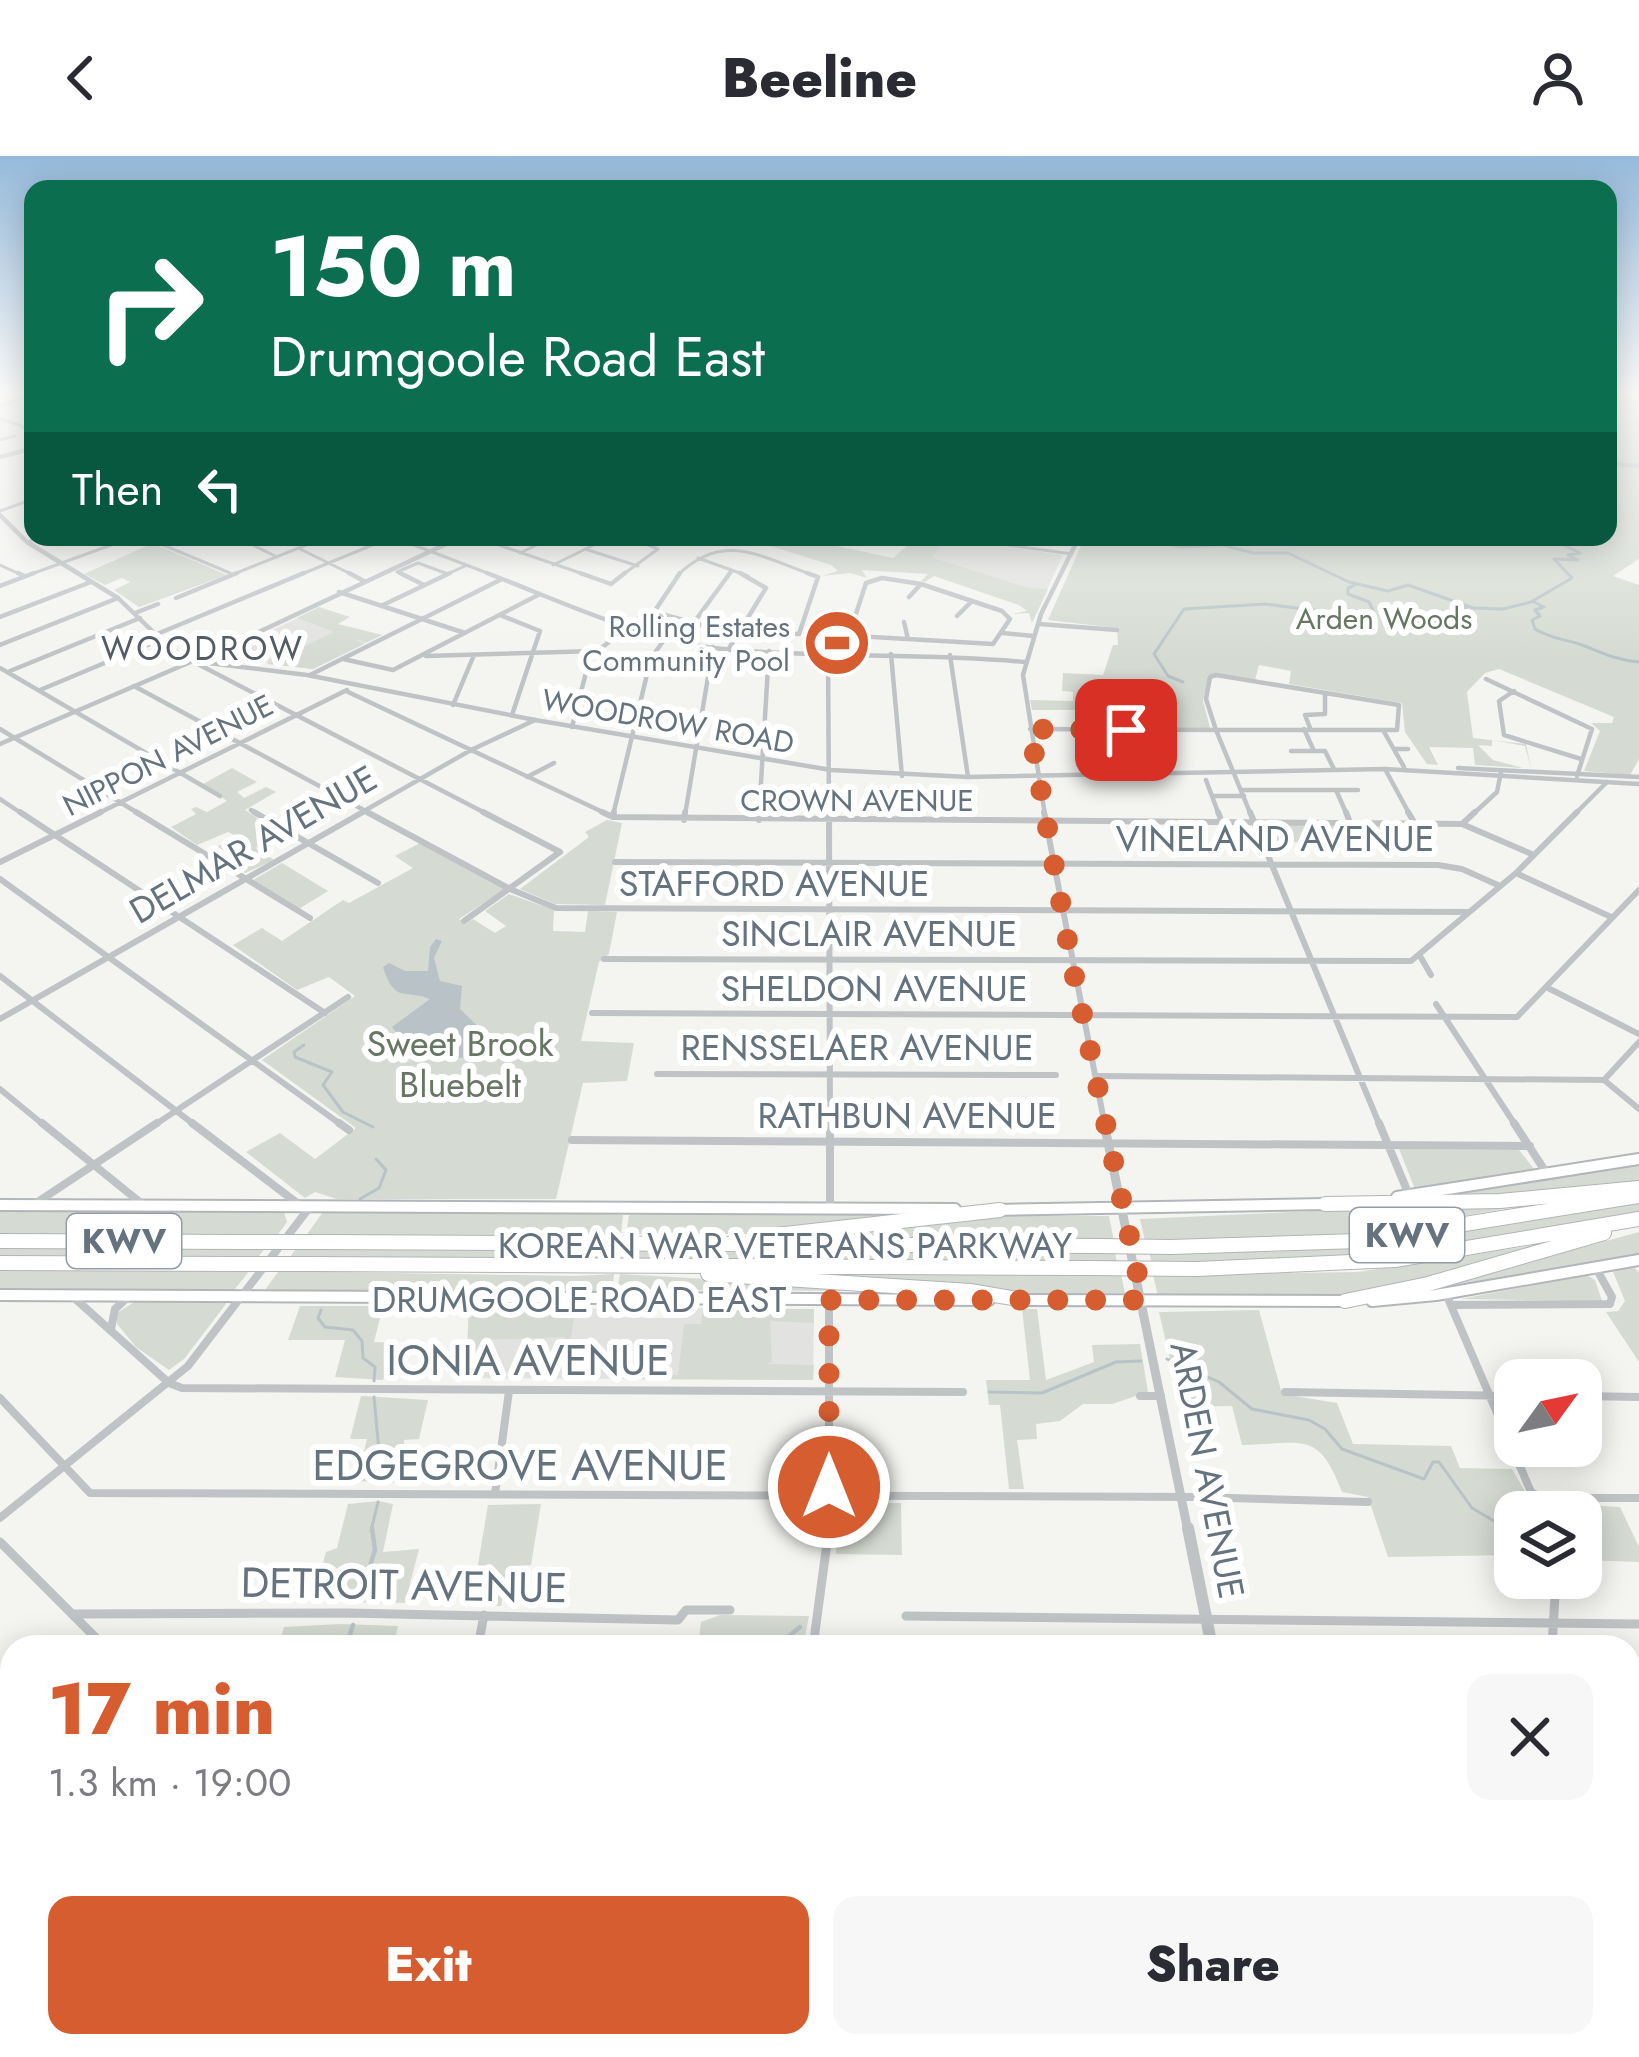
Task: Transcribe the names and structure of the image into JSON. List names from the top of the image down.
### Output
{
  "streets": {
    "highway": ["KWV", "KOREAN WAR VETERANS PARKWAY"],
    "main road": ["DRUMGOOLE ROAD EAST"],
    "street": [
      "WOODROW ROAD",
      "NIPPON AVENUE",
      "CROWN AVENUE",
      "VINELAND AVENUE",
      "DELMAR AVENUE",
      "STAFFORD AVENUE",
      "SINCLAIR AVENUE",
      "SHELDON AVENUE",
      "RENSSELAER AVENUE",
      "RATHBUN AVENUE",
      "IONIA AVENUE",
      "EDGEGROVE AVENUE",
      "ARDEN AVENUE",
      "DETROIT AVENUE"
    ]
  },
  "crossings": [
    ["WOODROW ROAD", "NIPPON AVENUE"],
    ["WOODROW ROAD", "DELMAR AVENUE"],
    ["WOODROW ROAD", "ARDEN AVENUE"],
    ["NIPPON AVENUE", "CROWN AVENUE"],
    ["NIPPON AVENUE", "STAFFORD AVENUE"],
    ["CROWN AVENUE", "DELMAR AVENUE"],
    ["CROWN AVENUE", "ARDEN AVENUE"],
    ["VINELAND AVENUE", "ARDEN AVENUE"],
    ["DELMAR AVENUE", "STAFFORD AVENUE"],
    ["STAFFORD AVENUE", "ARDEN AVENUE"],
    ["SINCLAIR AVENUE", "ARDEN AVENUE"],
    ["SHELDON AVENUE", "ARDEN AVENUE"],
    ["RATHBUN AVENUE", "ARDEN AVENUE"],
    ["DRUMGOOLE ROAD EAST", "ARDEN AVENUE"],
    ["EDGEGROVE AVENUE", "ARDEN AVENUE"]
  ],
  "districts": ["WOODROW"],
  "parks": ["Arden Woods", "Sweet Brook Bluebelt"],
  "places": {
    "sports": ["Rolling Estates Community Pool"]
  },
  "north": "top right",
  "page": {
    "header": "Beeline",
    "turn": ["150 m", "Drumgoole Road East"],
    "then": "Then",
    "heading": ["17 min", "1.3 km · 19:00"],
    "buttons": ["Exit", "Share"]
  }
}
